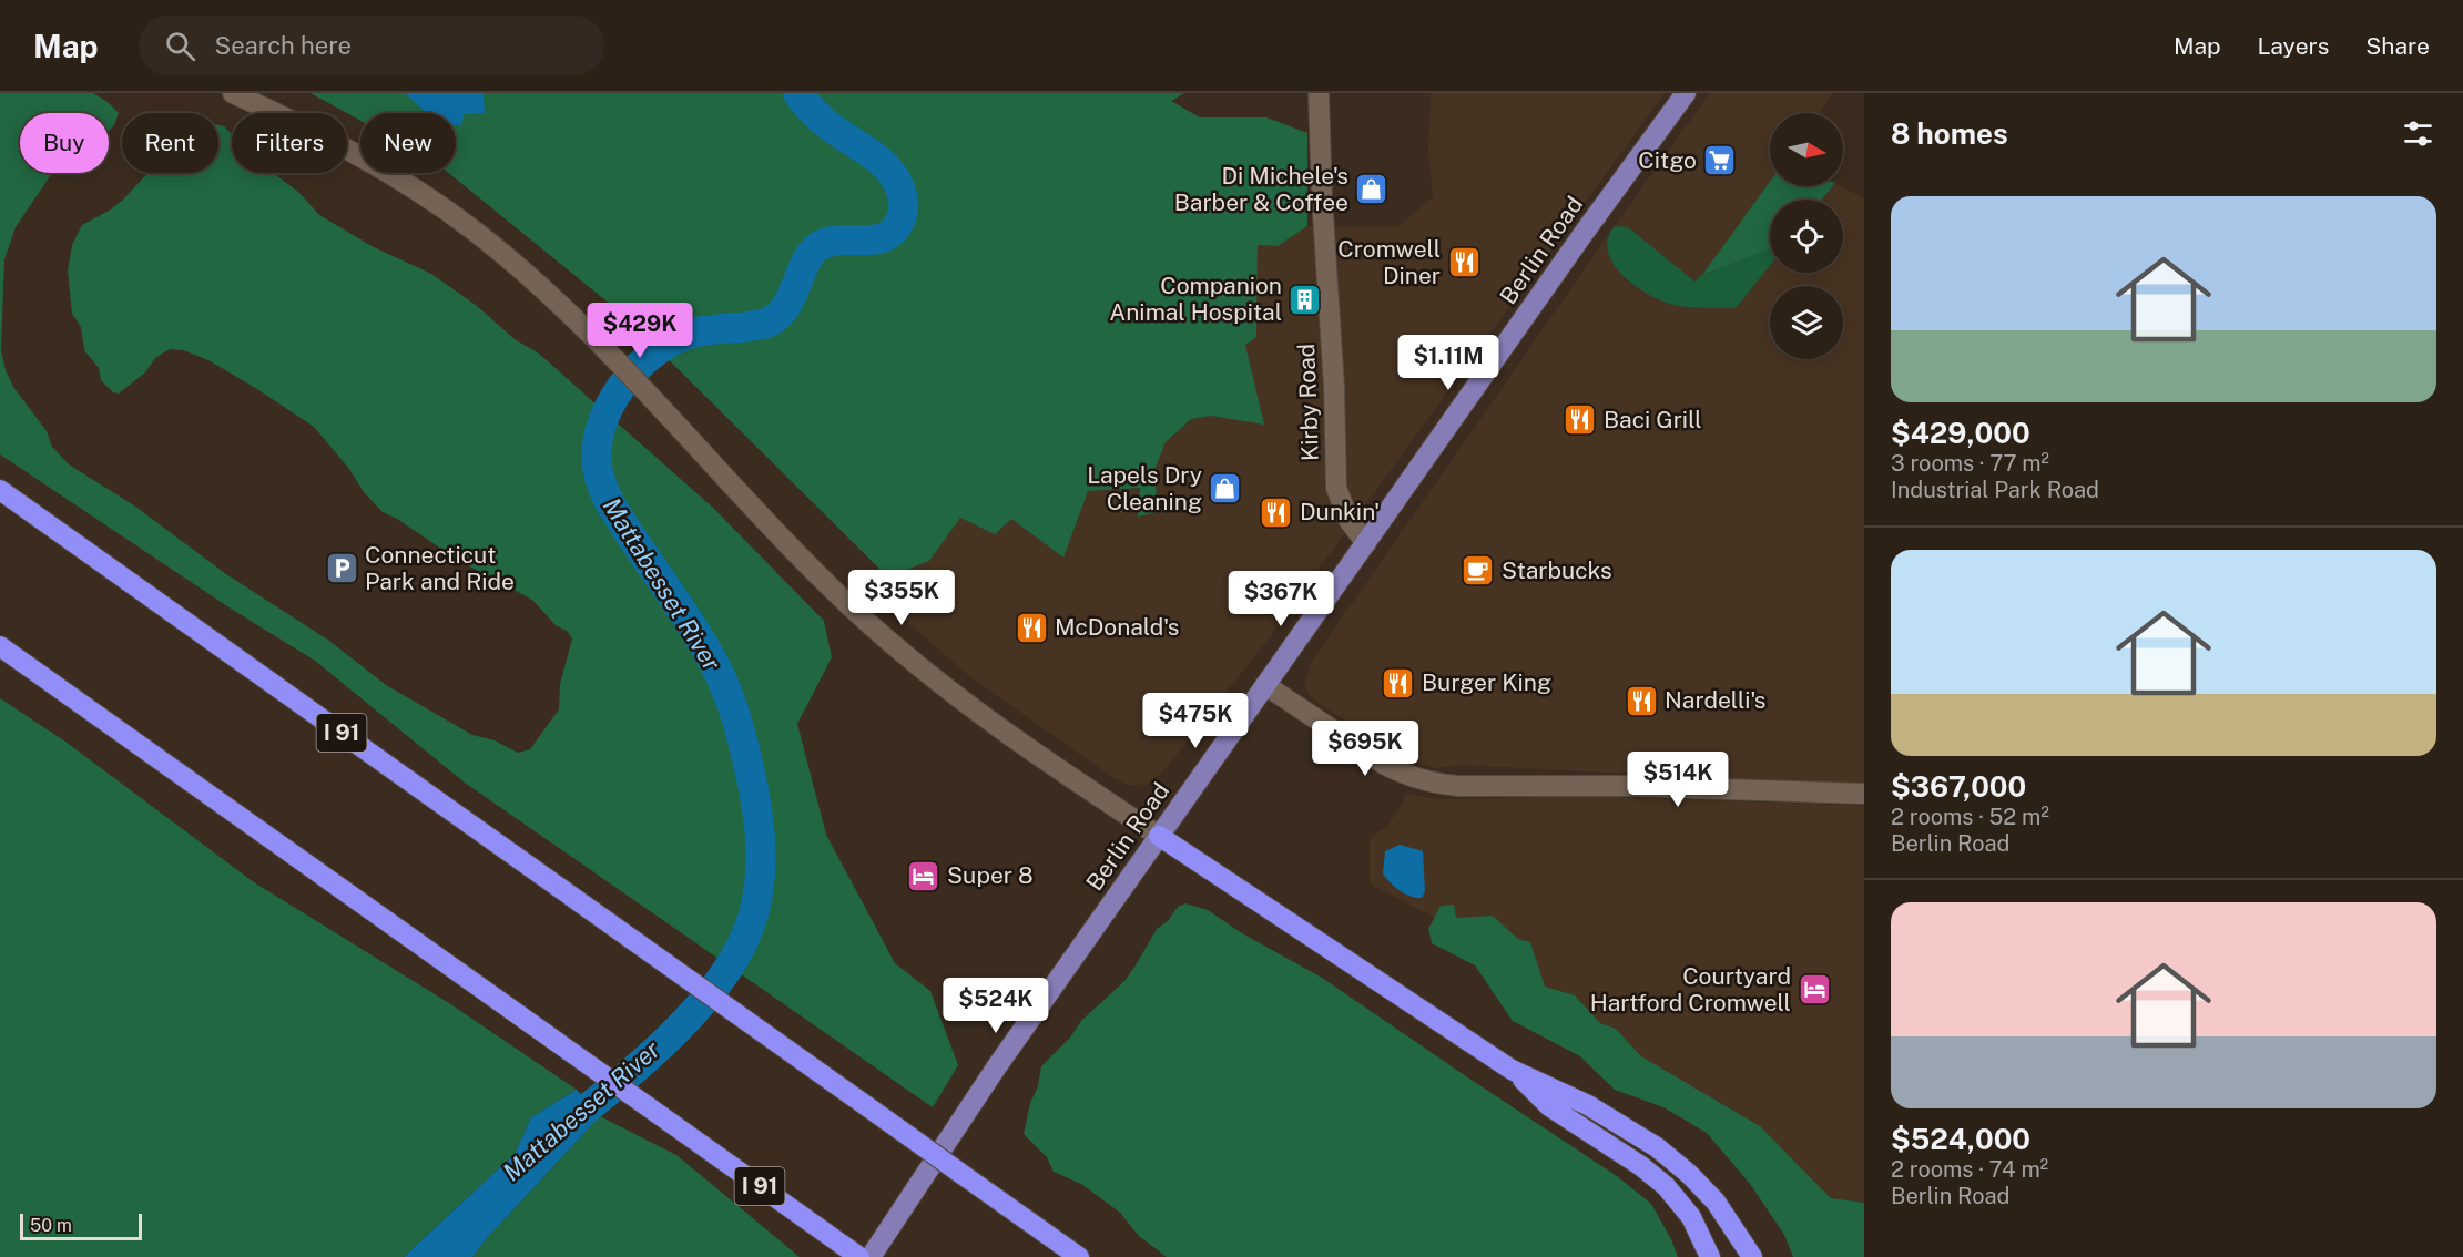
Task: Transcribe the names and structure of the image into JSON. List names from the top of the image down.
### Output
{
  "streets": {
    "highway": ["I 91"],
    "main road": ["Berlin Road"],
    "street": ["Kirby Road"]
  },
  "crossings": [
    ["Berlin Road", "Kirby Road"]
  ],
  "water": ["Mattabesset River"],
  "places": {
    "supermarket": ["Citgo"],
    "shop": ["Di Michele's Barber & Coffee", "Lapels Dry Cleaning"],
    "restaurant": [
      "Cromwell Diner",
      "Baci Grill",
      "Dunkin'",
      "McDonald's",
      "Burger King",
      "Nardelli's"
    ],
    "building": ["Companion Animal Hospital"],
    "parking": ["Connecticut Park and Ride"],
    "cafe": ["Starbucks"],
    "hotel": ["Super 8", "Courtyard Hartford Cromwell"]
  },
  "scale_bar": "50 m",
  "north": "right",
  "page": {
    "header": "Map",
    "search": "Search here",
    "nav": ["Map", "Layers", "Share"],
    "heading": "8 homes",
    "chip": [
      "Buy",
      "Rent",
      "Filters",
      "New"
    ],
    "list": [
      {
        "name": "$429,000",
        "note": "3 rooms · 77 m² · Industrial Park Road"
      },
      {
        "name": "$367,000",
        "note": "2 rooms · 52 m² · Berlin Road"
      },
      {
        "name": "$524,000",
        "note": "2 rooms · 74 m² · Berlin Road"
      }
    ],
    "price": [
      "$429K",
      "$1.11M",
      "$355K",
      "$367K",
      "$475K",
      "$695K",
      "$514K",
      "$524K"
    ],
    "scale": "50 m"
  }
}
